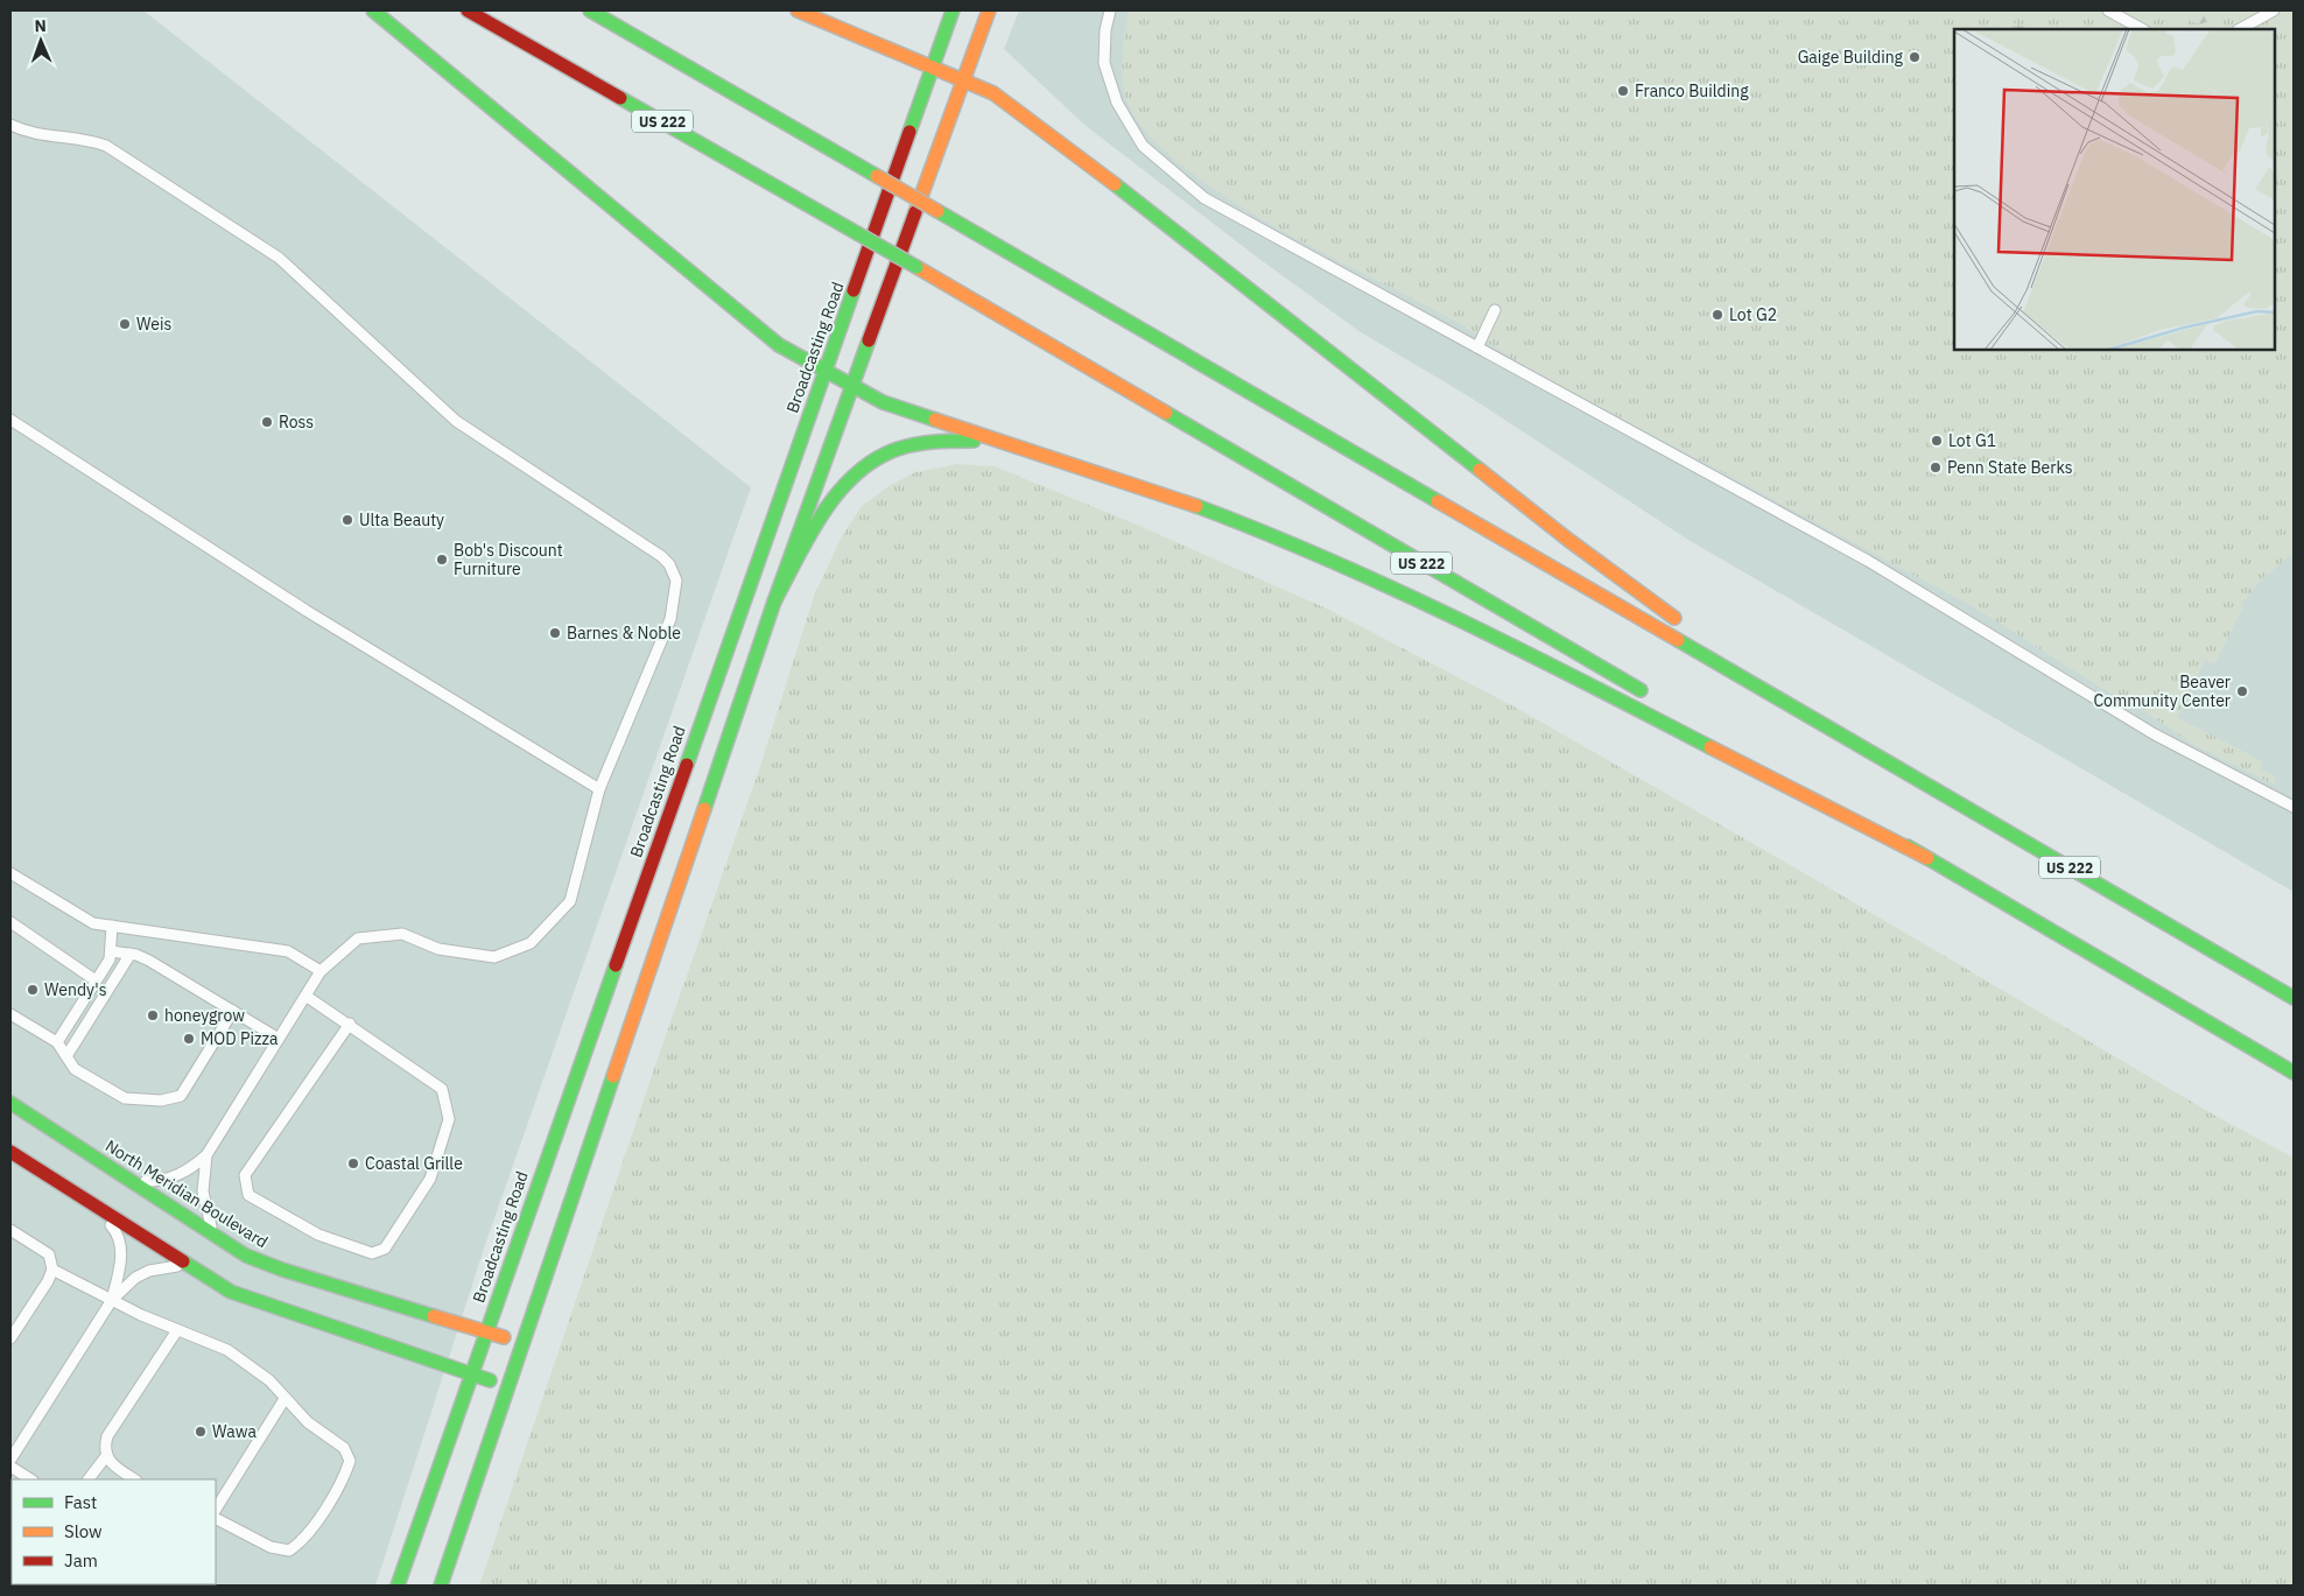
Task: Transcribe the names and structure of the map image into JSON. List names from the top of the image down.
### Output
{
  "streets": {
    "main road": ["US 222", "Broadcasting Road", "North Meridian Boulevard"]
  },
  "crossings": [
    ["Broadcasting Road", "North Meridian Boulevard"]
  ],
  "places": [
    "Gaige Building",
    "Franco Building",
    "Lot G2",
    "Weis",
    "Ross",
    "Lot G1",
    "Penn State Berks",
    "Ulta Beauty",
    "Bob's Discount Furniture",
    "Barnes & Noble",
    "Beaver Community Center",
    "Wendy's",
    "honeygrow",
    "MOD Pizza",
    "Coastal Grille",
    "Wawa"
  ],
  "legend": ["Fast", "Slow", "Jam"],
  "north": "top"
}
